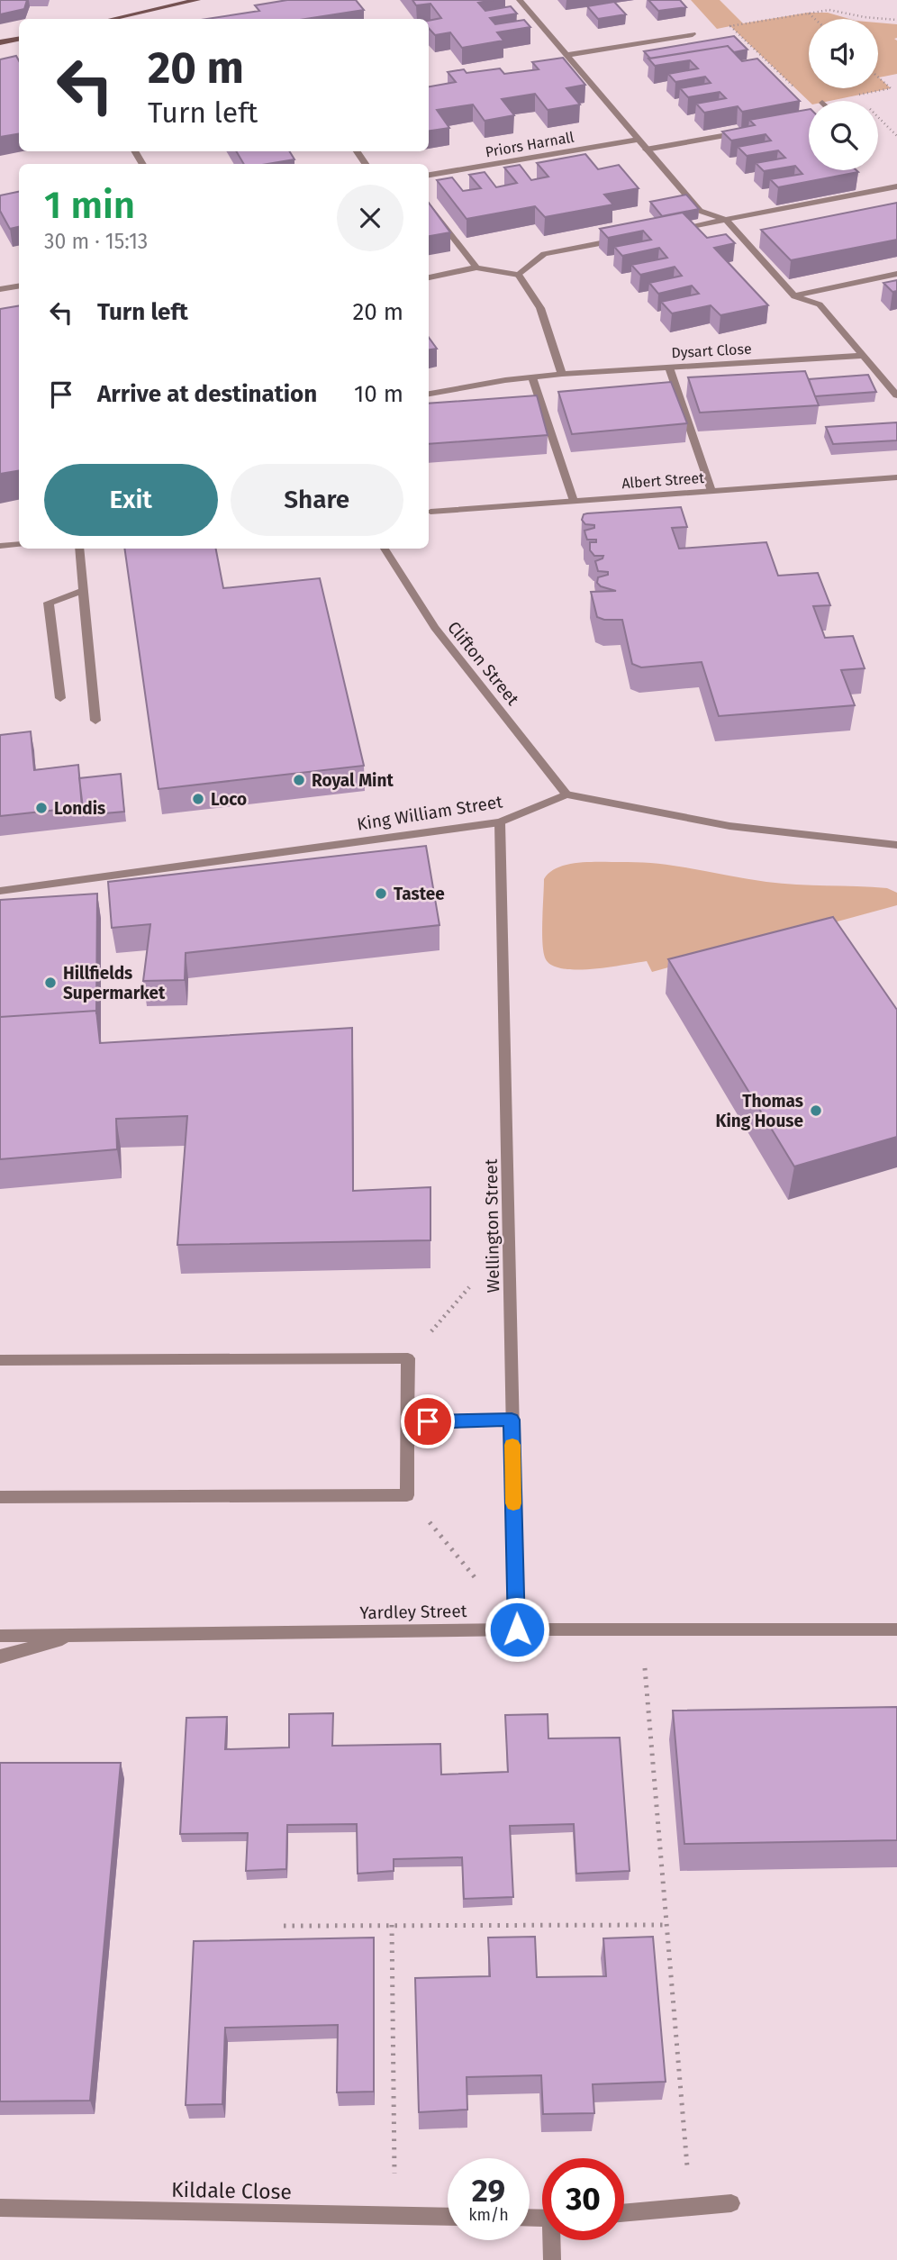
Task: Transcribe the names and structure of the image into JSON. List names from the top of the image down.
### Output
{
  "streets": {
    "street": [
      "Priors Harnall",
      "Dysart Close",
      "Albert Street",
      "Clifton Street",
      "King William Street",
      "Wellington Street",
      "Yardley Street",
      "Kildale Close"
    ]
  },
  "crossings": [
    ["Clifton Street", "King William Street"],
    ["King William Street", "Wellington Street"],
    ["Wellington Street", "Yardley Street"]
  ],
  "places": [
    "Royal Mint",
    "Loco",
    "Londis",
    "Tastee",
    "Hillfields Supermarket",
    "Thomas King House"
  ],
  "page": {
    "turn": ["20 m", "Turn left"],
    "heading": ["1 min", "30 m · 15:13"],
    "list": [
      {
        "name": "Turn left",
        "value": "20 m"
      },
      {
        "name": "Arrive at destination",
        "value": "10 m"
      }
    ],
    "buttons": ["Exit", "Share"],
    "speed": "29 km/h",
    "limit": "30"
  }
}
